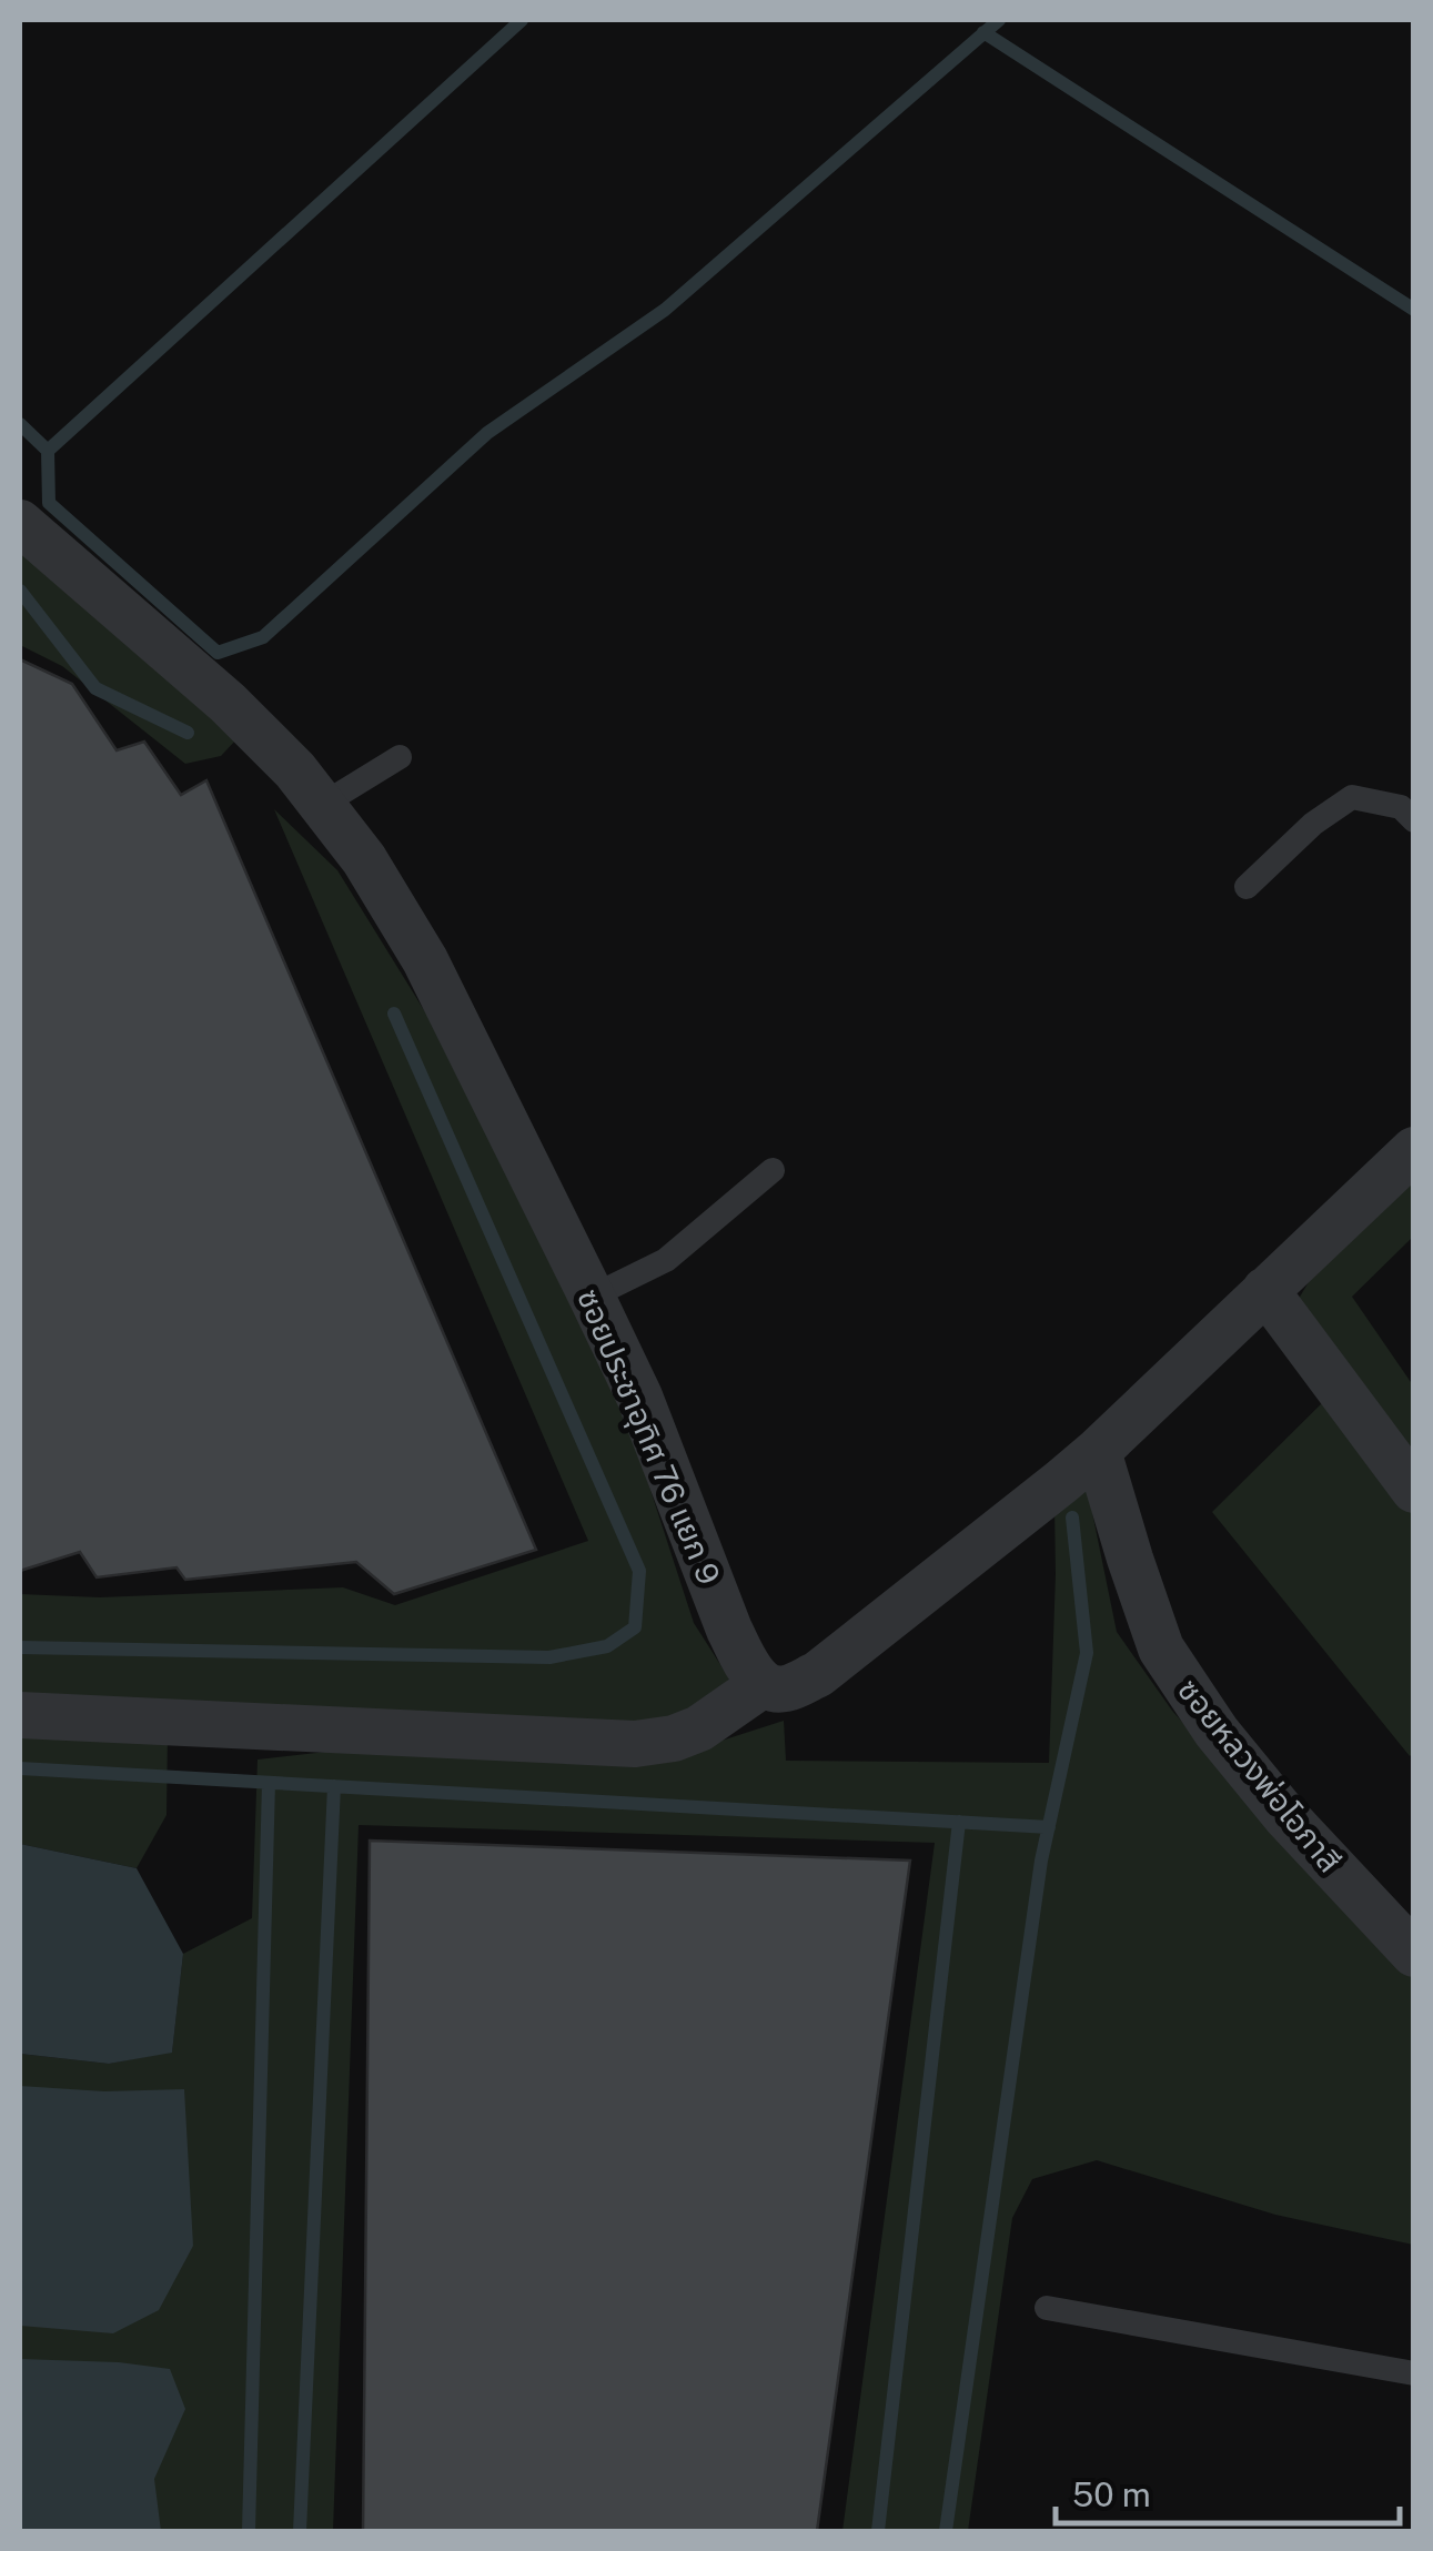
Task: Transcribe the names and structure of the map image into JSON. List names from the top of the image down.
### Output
{
  "streets": {
    "street": ["ซอยประชาอุทิศ 76 แยก 9", "ซอยหลวงพ่อโอภาสี"]
  },
  "scale_bar": "50 m"
}
